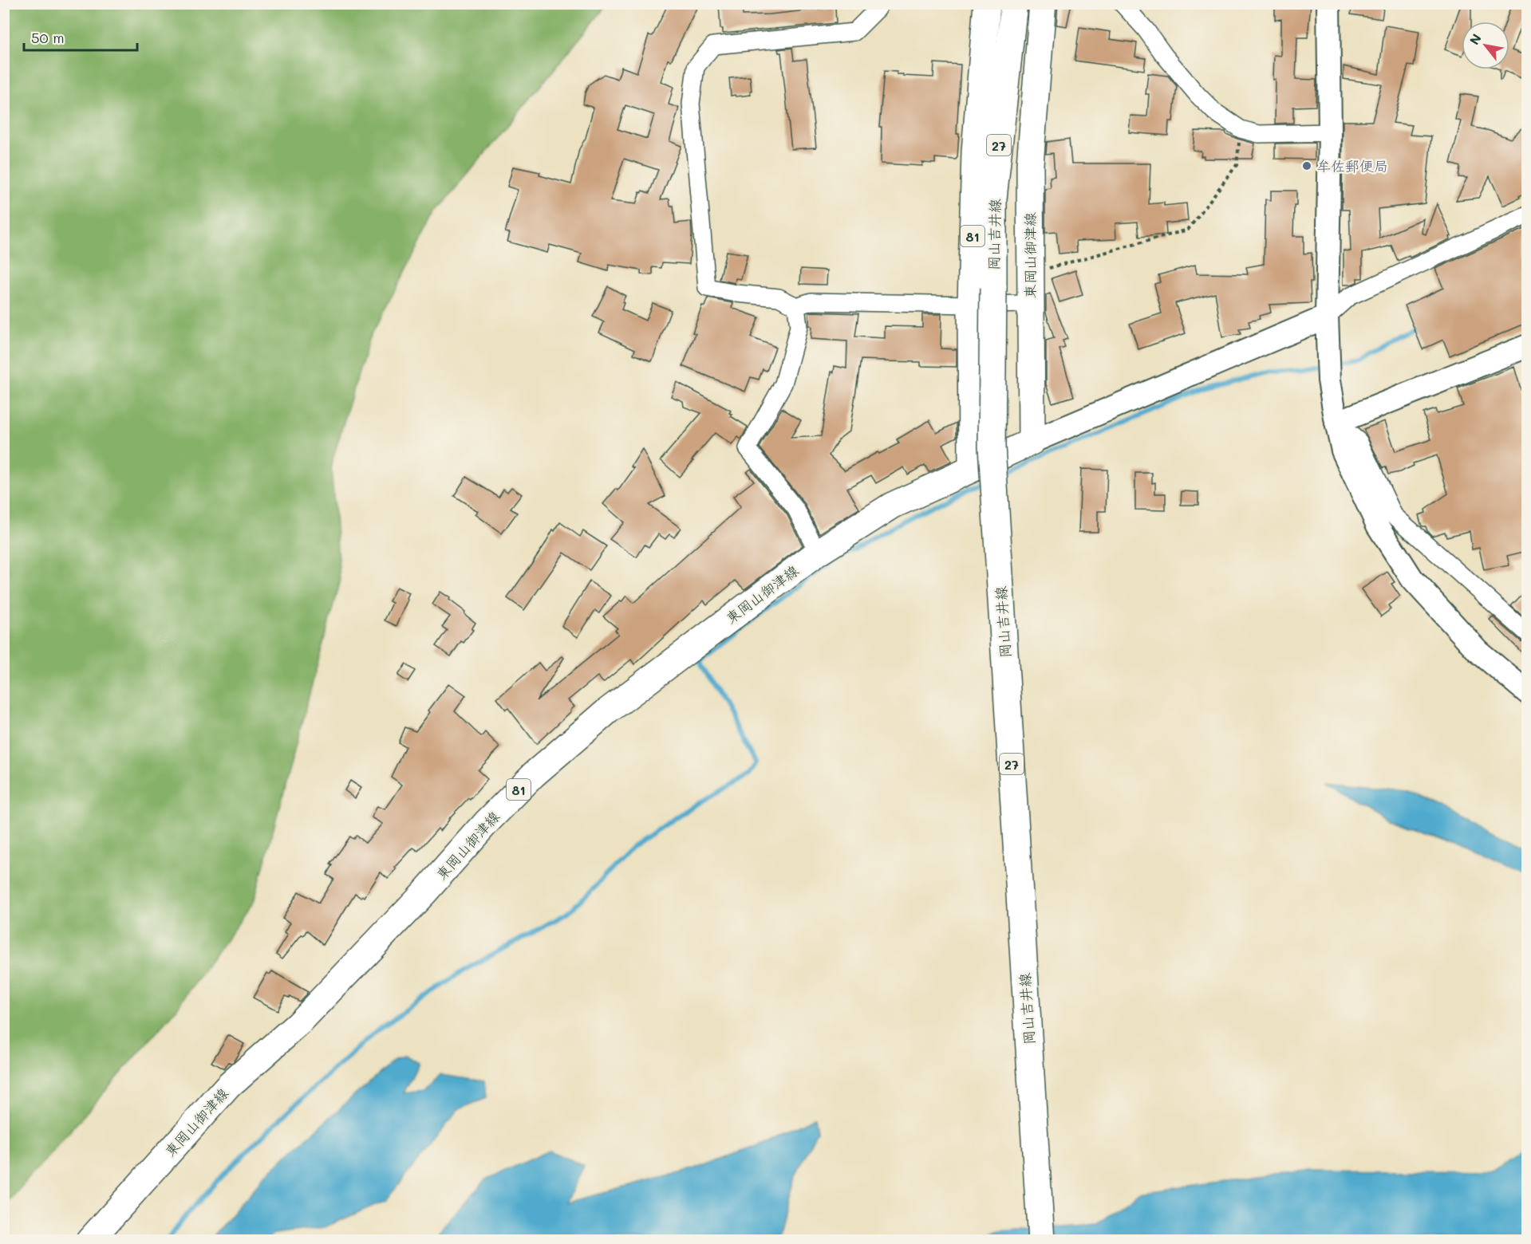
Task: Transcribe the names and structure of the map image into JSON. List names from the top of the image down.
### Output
{
  "streets": {
    "main road": [
      "27",
      "岡山吉井線",
      "81",
      "東岡山御津線"
    ]
  },
  "crossings": [
    ["81", "東岡山御津線"]
  ],
  "places": ["牟佐郵便局"],
  "scale_bar": "50 m",
  "north": "top left"
}
